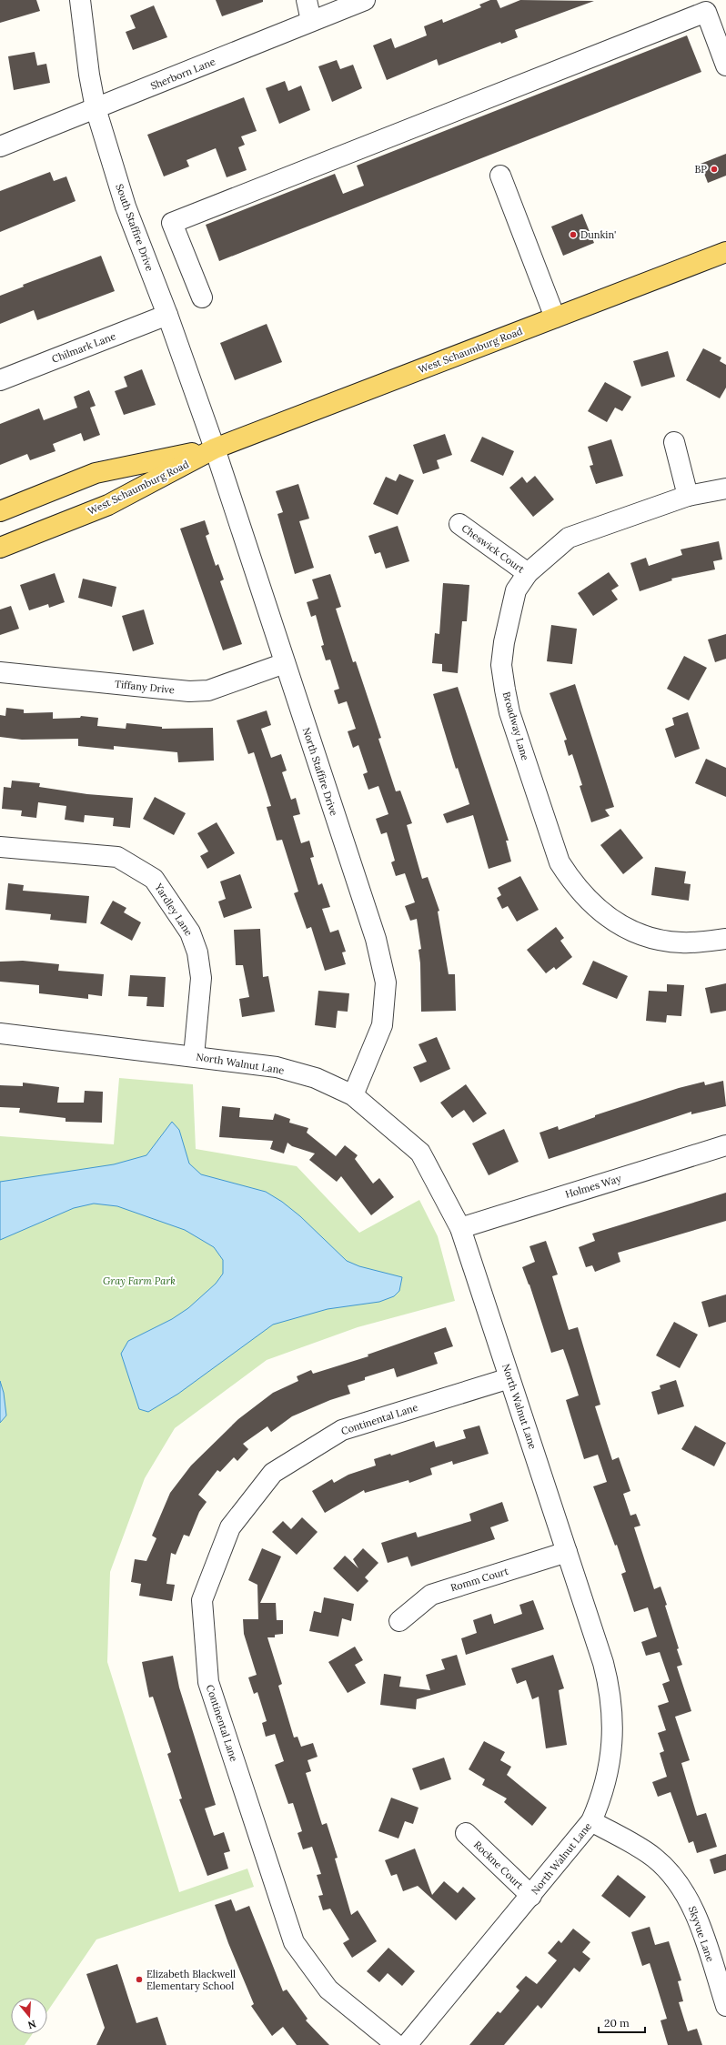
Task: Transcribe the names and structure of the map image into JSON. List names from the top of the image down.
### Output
{
  "streets": {
    "main road": ["West Schaumburg Road"],
    "street": [
      "Sherborn Lane",
      "South Staffire Drive",
      "Chilmark Lane",
      "Cheswick Court",
      "Tiffany Drive",
      "Broadway Lane",
      "North Staffire Drive",
      "Yardley Lane",
      "North Walnut Lane",
      "Holmes Way",
      "Continental Lane",
      "Romm Court",
      "Rockne Court",
      "Skyvue Lane"
    ]
  },
  "crossings": [
    ["Sherborn Lane", "South Staffire Drive"],
    ["South Staffire Drive", "Chilmark Lane"],
    ["South Staffire Drive", "West Schaumburg Road"],
    ["South Staffire Drive", "North Staffire Drive"],
    ["West Schaumburg Road", "North Staffire Drive"],
    ["Cheswick Court", "Broadway Lane"],
    ["Tiffany Drive", "North Staffire Drive"],
    ["North Staffire Drive", "North Walnut Lane"],
    ["Yardley Lane", "North Walnut Lane"],
    ["North Walnut Lane", "Holmes Way"],
    ["North Walnut Lane", "Continental Lane"],
    ["North Walnut Lane", "Romm Court"],
    ["North Walnut Lane", "Rockne Court"],
    ["North Walnut Lane", "Skyvue Lane"]
  ],
  "parks": ["Gray Farm Park"],
  "places": ["BP", "Dunkin'", "Elizabeth Blackwell Elementary School"],
  "scale_bar": "20 m",
  "north": "bottom"
}
